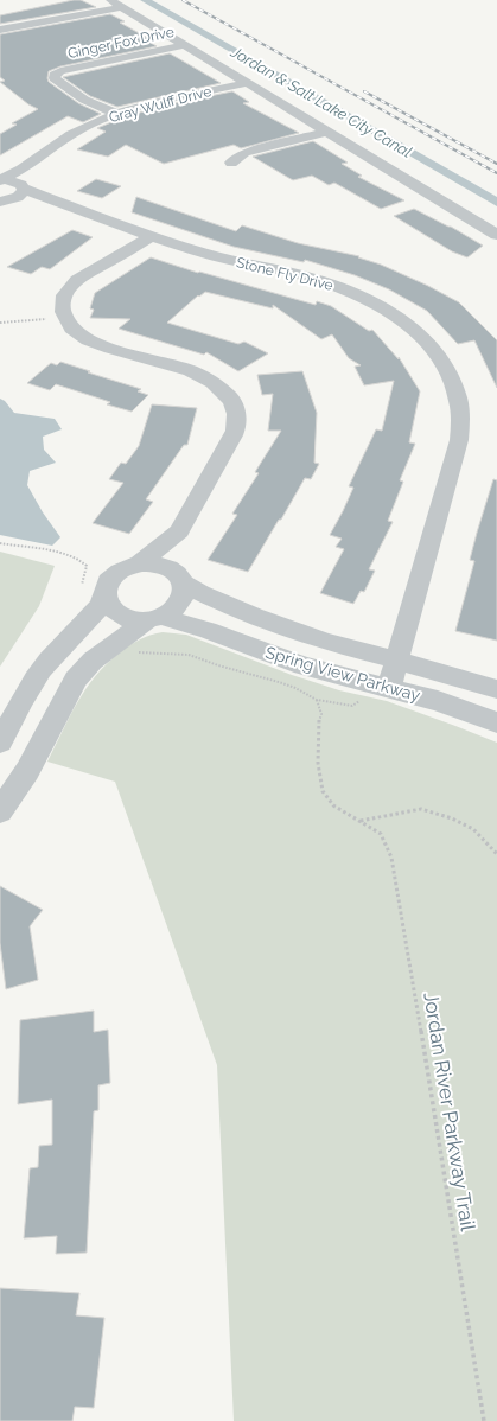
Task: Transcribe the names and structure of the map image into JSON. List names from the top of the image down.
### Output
{
  "streets": {
    "street": [
      "Ginger Fox Drive",
      "Gray Wulff Drive",
      "Stone Fly Drive",
      "Spring View Parkway"
    ],
    "path": ["Jordan River Parkway Trail"]
  },
  "crossings": [
    ["Ginger Fox Drive", "Gray Wulff Drive"],
    ["Gray Wulff Drive", "Stone Fly Drive"],
    ["Stone Fly Drive", "Spring View Parkway"]
  ],
  "water": ["Jordan & Salt Lake City Canal"]
}
